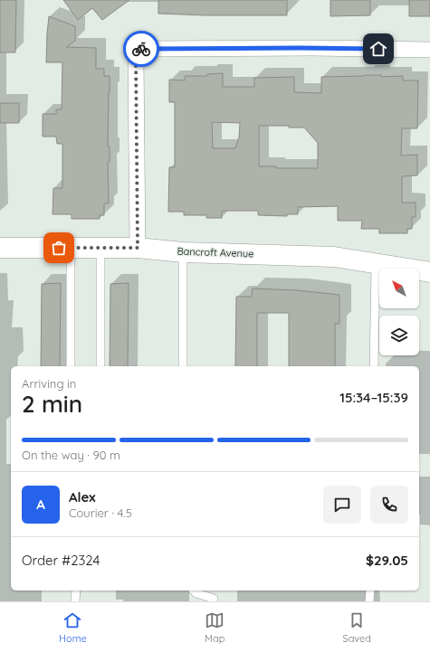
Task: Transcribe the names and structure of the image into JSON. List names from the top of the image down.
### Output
{
  "streets": {
    "main road": ["Bancroft Avenue"]
  },
  "north": "top left",
  "page": {
    "heading": ["2 min", "Arriving in", "15:34–15:39"],
    "panel": [
      "Alex",
      "Courier · 4.5",
      "Order #2324",
      "$29.05"
    ],
    "bar": "On the way · 90 m",
    "round": "A",
    "tabs": ["Home", "Map", "Saved"]
  }
}
